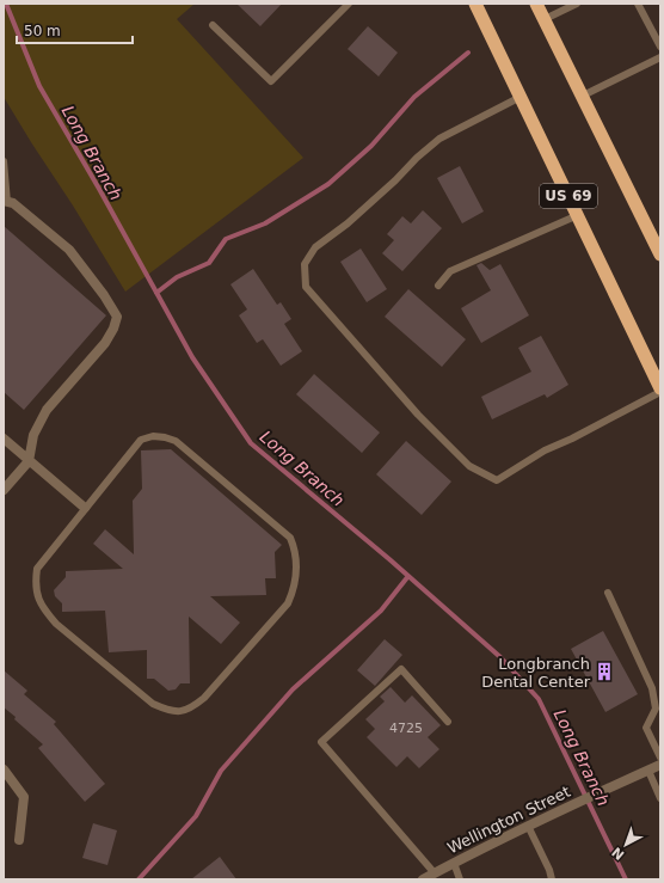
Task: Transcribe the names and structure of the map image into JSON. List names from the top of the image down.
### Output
{
  "streets": {
    "highway": ["US 69"],
    "street": ["Wellington Street"]
  },
  "water": ["Long Branch"],
  "places": {
    "building": ["Longbranch Dental Center"]
  },
  "house_numbers": ["4725"],
  "scale_bar": "50 m",
  "north": "bottom left"
}
